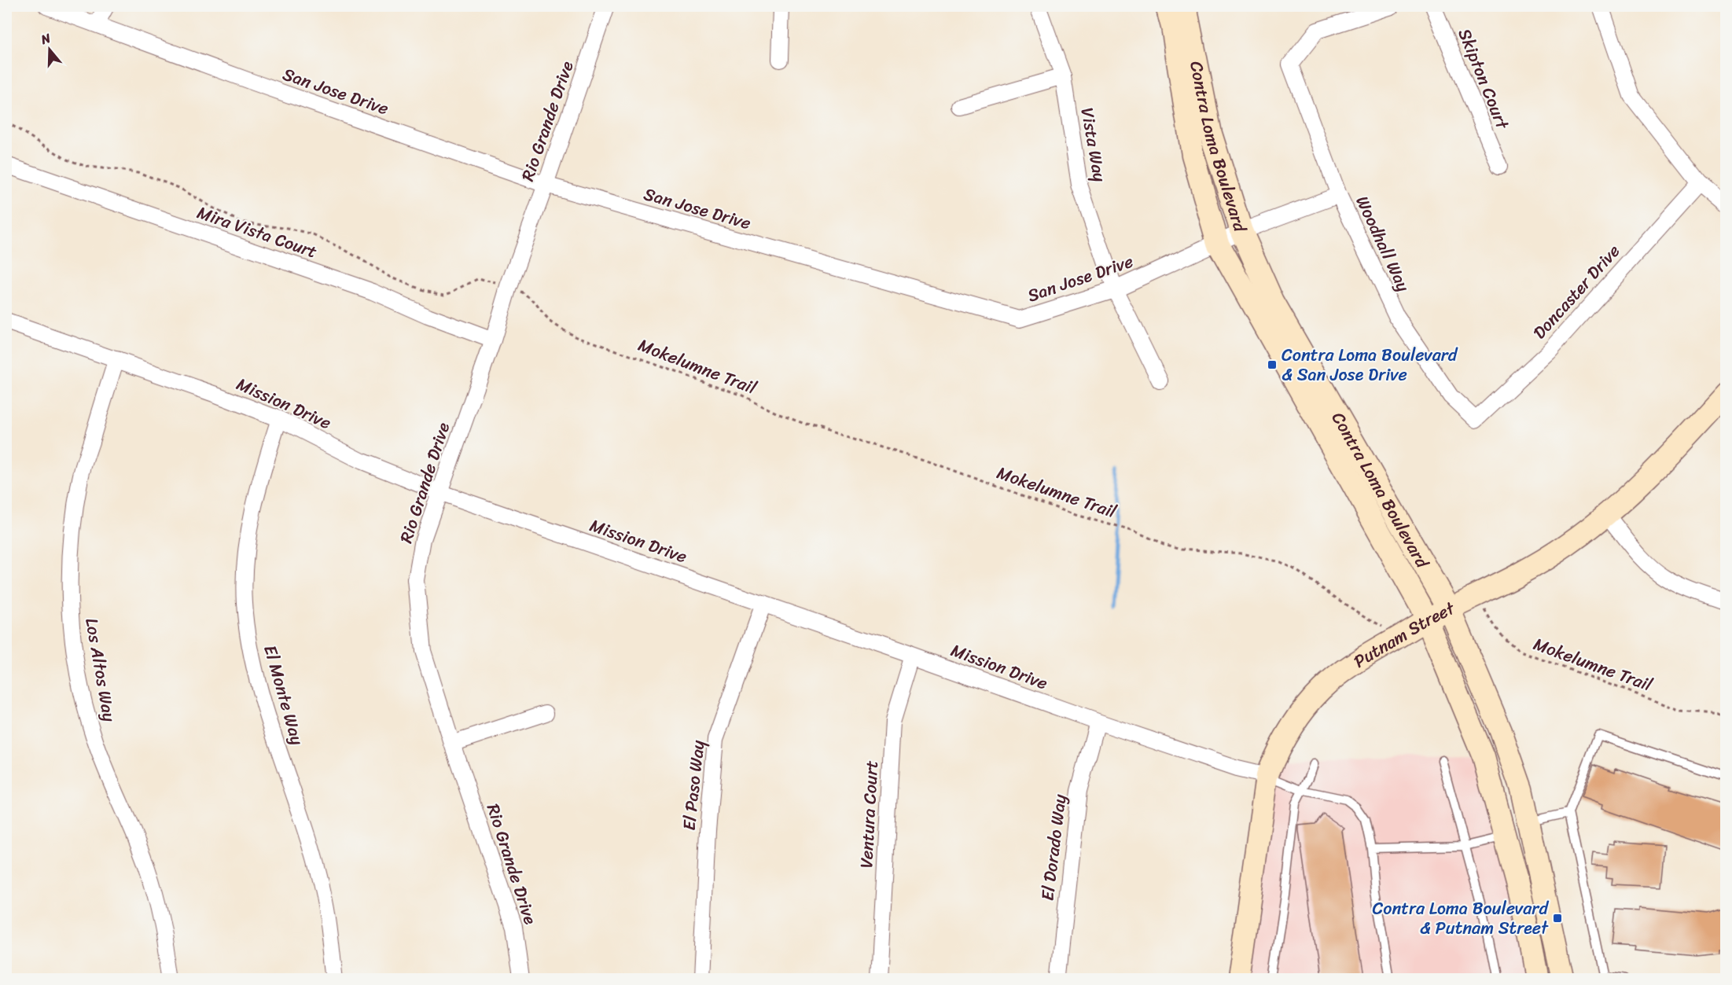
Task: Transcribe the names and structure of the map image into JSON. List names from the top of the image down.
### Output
{
  "streets": {
    "main road": ["Contra Loma Boulevard", "Putnam Street"],
    "street": [
      "Skipton Court",
      "San Jose Drive",
      "Rio Grande Drive",
      "Vista Way",
      "Mira Vista Court",
      "Woodhall Way",
      "Doncaster Drive",
      "Mission Drive",
      "Los Altos Way",
      "El Monte Way",
      "El Paso Way",
      "Ventura Court",
      "El Dorado Way"
    ],
    "path": ["Mokelumne Trail"]
  },
  "crossings": [
    ["San Jose Drive", "Rio Grande Drive"],
    ["San Jose Drive", "Vista Way"],
    ["San Jose Drive", "Contra Loma Boulevard"],
    ["San Jose Drive", "Woodhall Way"],
    ["Rio Grande Drive", "Mira Vista Court"],
    ["Rio Grande Drive", "Mokelumne Trail"],
    ["Rio Grande Drive", "Mission Drive"],
    ["Contra Loma Boulevard", "Putnam Street"],
    ["Woodhall Way", "Doncaster Drive"],
    ["Mokelumne Trail", "Putnam Street"],
    ["Mission Drive", "Putnam Street"],
    ["Mission Drive", "Los Altos Way"],
    ["Mission Drive", "El Monte Way"],
    ["Mission Drive", "El Paso Way"],
    ["Mission Drive", "Ventura Court"],
    ["Mission Drive", "El Dorado Way"]
  ],
  "places": {
    "transit": ["Contra Loma Boulevard & San Jose Drive", "Contra Loma Boulevard & Putnam Street"]
  },
  "north": "top"
}
